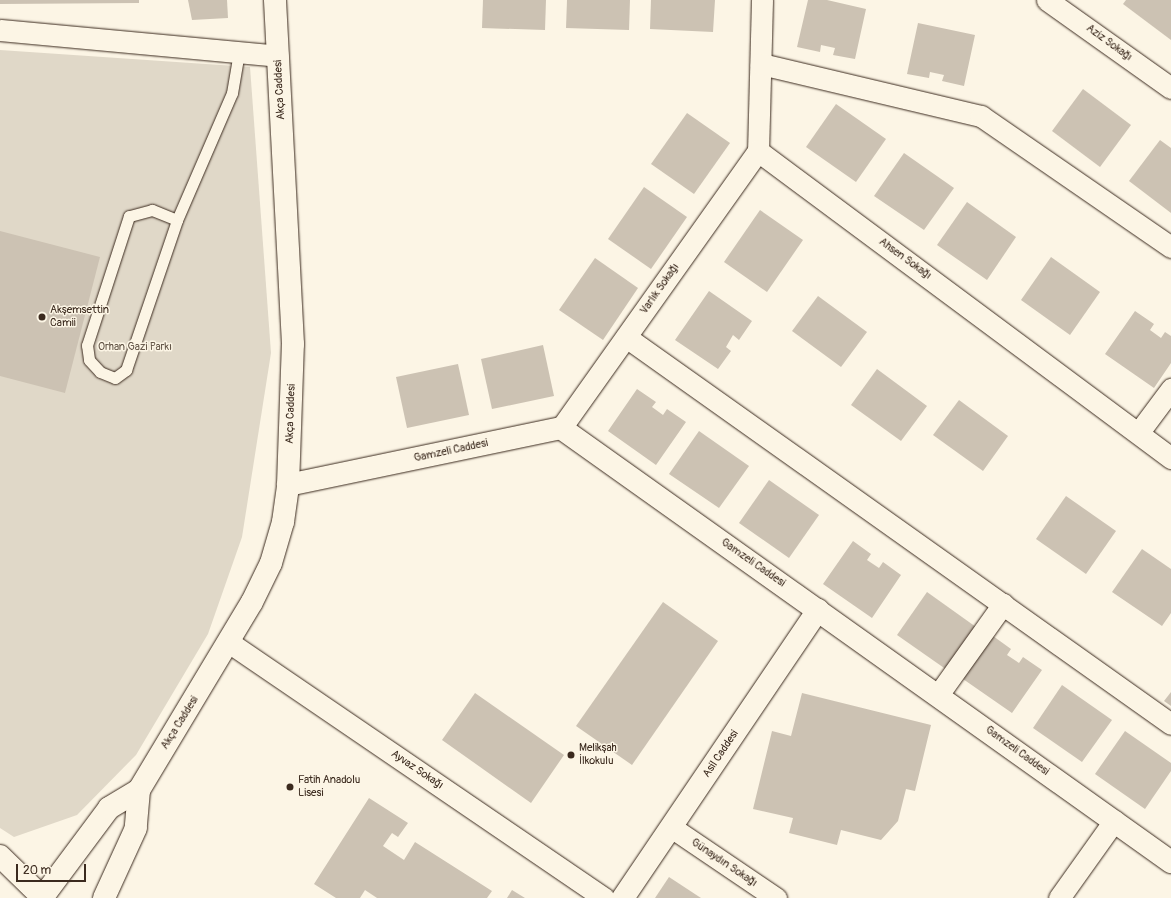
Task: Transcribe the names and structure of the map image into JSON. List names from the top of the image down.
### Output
{
  "streets": {
    "street": [
      "Aziz Sokağı",
      "Akça Caddesi",
      "Ahsen Sokağı",
      "Varlık Sokağı",
      "Gamzeli Caddesi",
      "Asil Caddesi",
      "Ayvaz Sokağı",
      "Günaydın Sokağı"
    ]
  },
  "crossings": [
    ["Akça Caddesi", "Gamzeli Caddesi"],
    ["Akça Caddesi", "Ayvaz Sokağı"],
    ["Ahsen Sokağı", "Varlık Sokağı"],
    ["Varlık Sokağı", "Gamzeli Caddesi"],
    ["Gamzeli Caddesi", "Asil Caddesi"],
    ["Asil Caddesi", "Günaydın Sokağı"]
  ],
  "parks": ["Orhan Gazi Parkı"],
  "places": ["Akşemsettin Camii", "Melikşah İlkokulu", "Fatih Anadolu Lisesi"],
  "scale_bar": "20 m"
}
